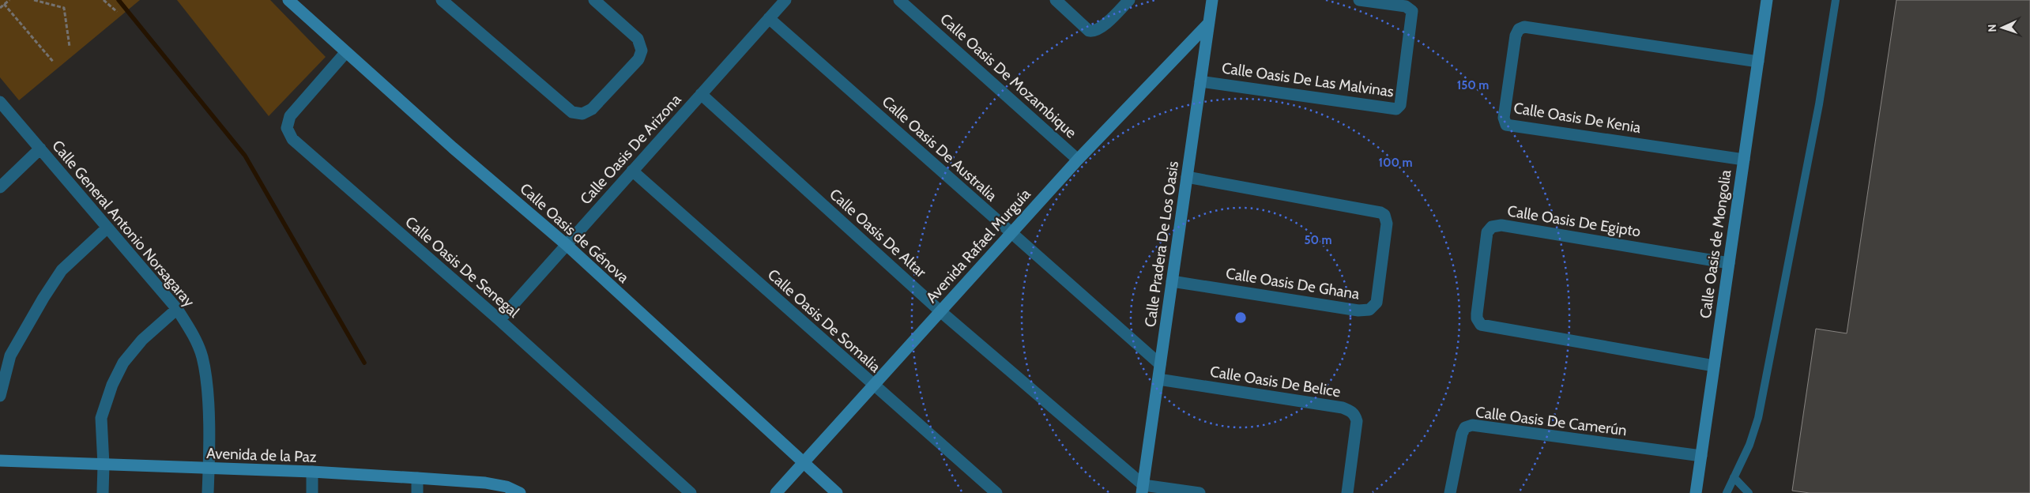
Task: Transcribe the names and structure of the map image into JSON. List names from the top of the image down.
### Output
{
  "streets": {
    "street": [
      "Calle Oasis De Mozambique",
      "Calle Oasis De Las Malvinas",
      "Calle Oasis De Kenia",
      "Calle Oasis De Australia",
      "Calle Oasis De Arizona",
      "Calle Oasis De Egipto",
      "Calle General Antonio Norsagaray",
      "Calle Oasis de Génova",
      "Calle Oasis De Altar",
      "Calle Pradera De Los Oasis",
      "Calle Oasis de Mongolia",
      "Avenida Rafael Murguía",
      "Calle Oasis De Senegal",
      "Calle Oasis De Ghana",
      "Calle Oasis De Somalia",
      "Calle Oasis De Belice",
      "Calle Oasis De Camerún",
      "Avenida de la Paz"
    ]
  },
  "crossings": [
    ["Calle Oasis De Mozambique", "Avenida Rafael Murguía"],
    ["Calle Oasis De Las Malvinas", "Calle Pradera De Los Oasis"],
    ["Calle Oasis De Kenia", "Calle Oasis de Mongolia"],
    ["Calle Oasis De Australia", "Calle Oasis De Arizona"],
    ["Calle Oasis De Australia", "Calle Pradera De Los Oasis"],
    ["Calle Oasis De Australia", "Avenida Rafael Murguía"],
    ["Calle Oasis De Arizona", "Calle Oasis de Génova"],
    ["Calle Oasis De Arizona", "Calle Oasis De Altar"],
    ["Calle Oasis De Arizona", "Calle Oasis De Senegal"],
    ["Calle Oasis De Arizona", "Calle Oasis De Somalia"],
    ["Calle Oasis De Egipto", "Calle Oasis de Mongolia"],
    ["Calle General Antonio Norsagaray", "Avenida de la Paz"],
    ["Calle Oasis de Génova", "Avenida Rafael Murguía"],
    ["Calle Oasis de Génova", "Calle Oasis De Senegal"],
    ["Calle Oasis De Altar", "Calle Pradera De Los Oasis"],
    ["Calle Oasis De Altar", "Avenida Rafael Murguía"],
    ["Calle Pradera De Los Oasis", "Avenida Rafael Murguía"],
    ["Calle Pradera De Los Oasis", "Calle Oasis De Ghana"],
    ["Calle Pradera De Los Oasis", "Calle Oasis De Belice"],
    ["Calle Oasis de Mongolia", "Calle Oasis De Camerún"],
    ["Avenida Rafael Murguía", "Calle Oasis De Somalia"]
  ],
  "north": "left",
  "rings": ["150 m", "100 m", "50 m"]
}
